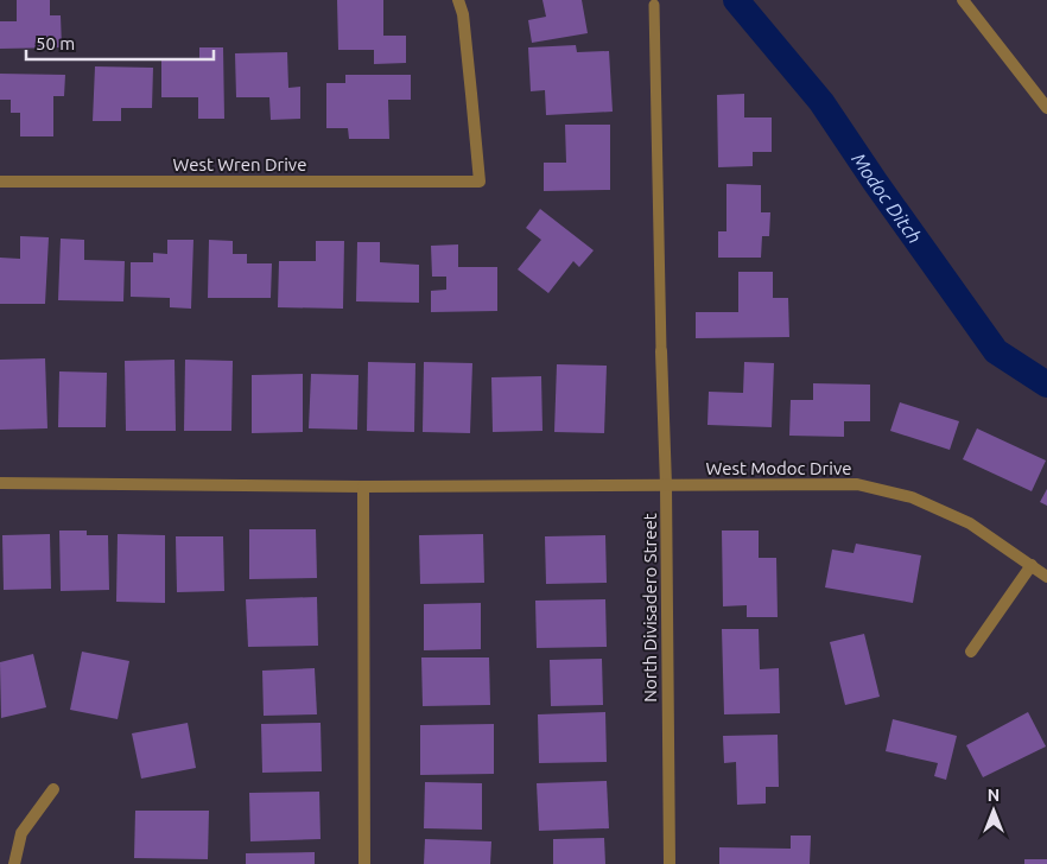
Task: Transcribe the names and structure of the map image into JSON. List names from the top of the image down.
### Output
{
  "streets": {
    "street": ["West Wren Drive", "West Modoc Drive", "North Divisadero Street"]
  },
  "crossings": [
    ["West Modoc Drive", "North Divisadero Street"]
  ],
  "water": ["Modoc Ditch"],
  "scale_bar": "50 m",
  "north": "top"
}
